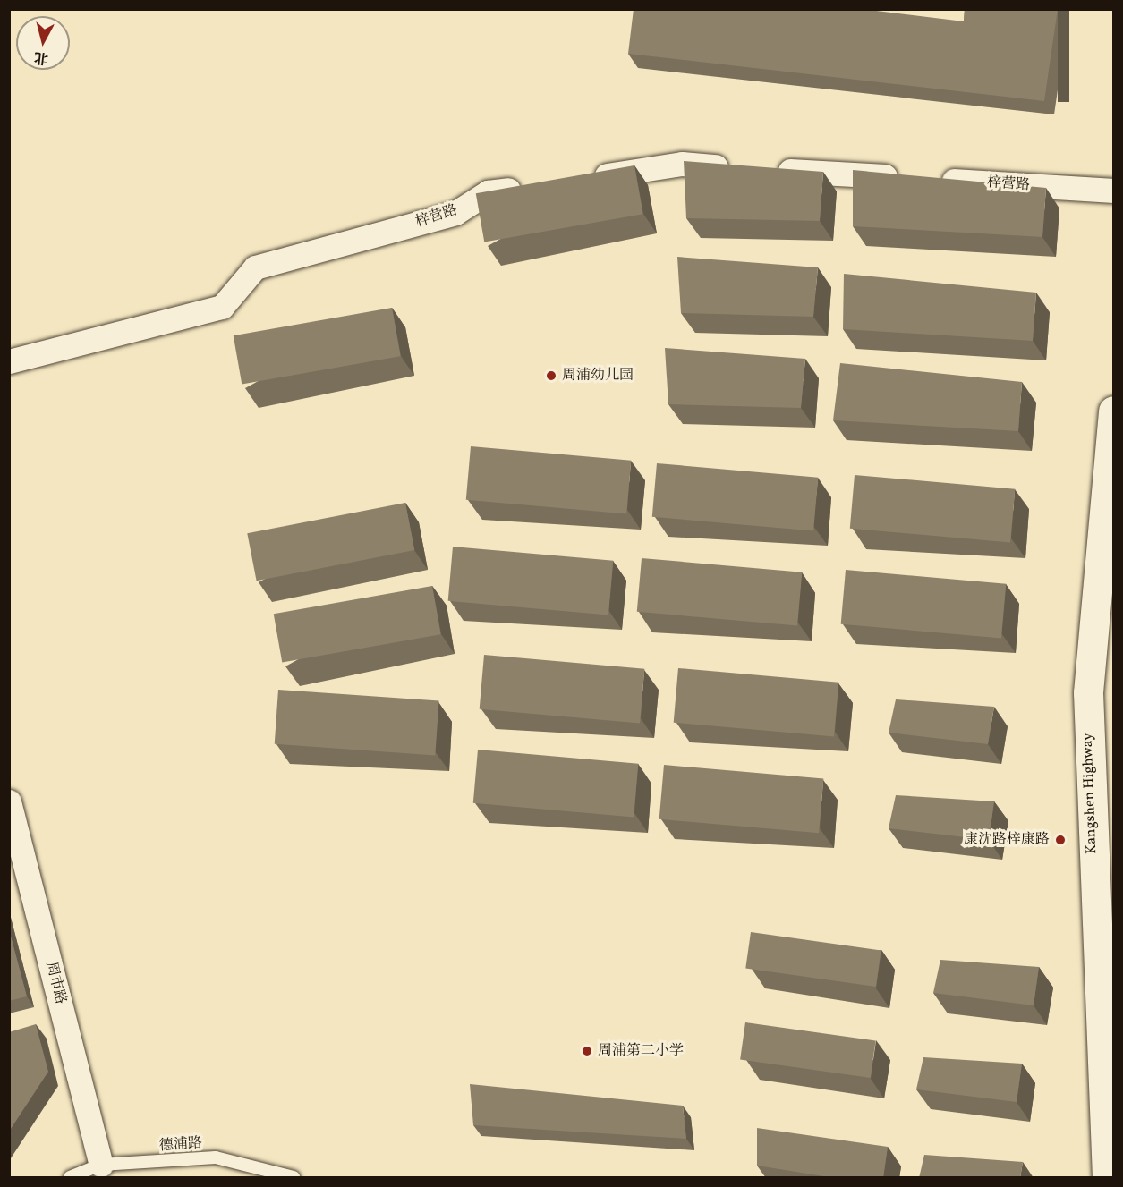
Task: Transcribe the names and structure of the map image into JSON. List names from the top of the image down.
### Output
{
  "streets": {
    "street": ["梓营路", "Kangshen Highway", "周市路"],
    "lane": ["德浦路"]
  },
  "crossings": [
    ["周市路", "德浦路"]
  ],
  "places": ["周浦幼儿园", "康沈路梓康路", "周浦第二小学"],
  "north": "bottom"
}
